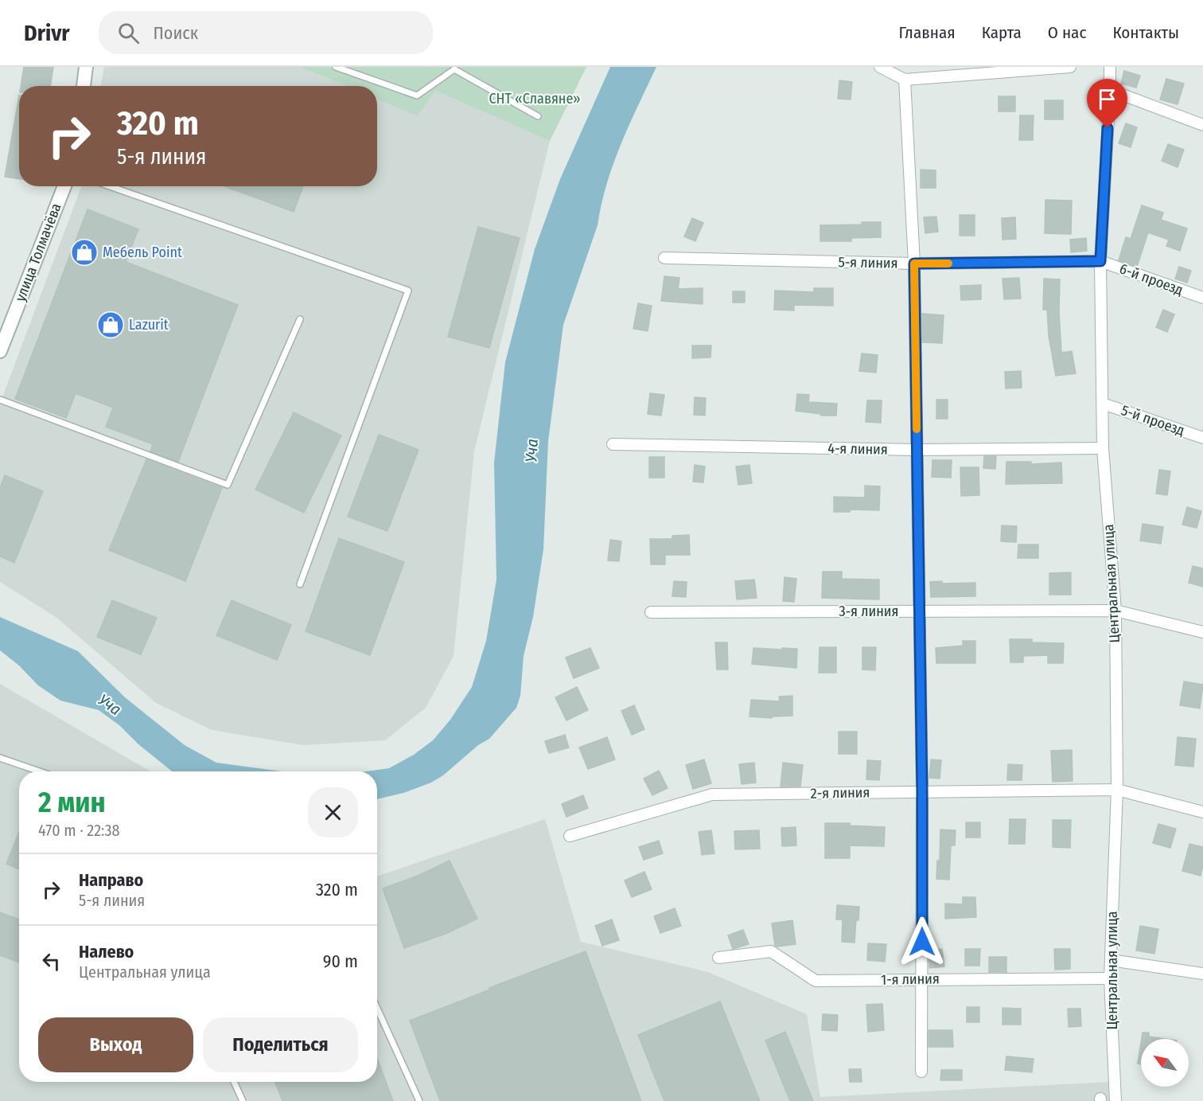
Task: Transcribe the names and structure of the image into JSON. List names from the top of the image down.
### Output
{
  "streets": {
    "street": [
      "улица Толмачёва",
      "5-я линия",
      "6-й проезд",
      "5-й проезд",
      "4-я линия",
      "Центральная улица",
      "3-я линия",
      "2-я линия",
      "1-я линия"
    ]
  },
  "crossings": [
    ["5-я линия", "6-й проезд"],
    ["5-я линия", "Центральная улица"],
    ["6-й проезд", "Центральная улица"],
    ["5-й проезд", "Центральная улица"],
    ["4-я линия", "Центральная улица"],
    ["Центральная улица", "3-я линия"],
    ["Центральная улица", "2-я линия"],
    ["Центральная улица", "1-я линия"]
  ],
  "water": ["Уча"],
  "parks": ["СНТ «Славяне»"],
  "places": {
    "shop": ["Мебель Point", "Lazurit"]
  },
  "north": "top left",
  "page": {
    "header": "Drivr",
    "search": "Поиск",
    "nav": [
      "Главная",
      "Карта",
      "О нас",
      "Контакты"
    ],
    "turn": ["320 m", "5-я линия"],
    "heading": ["2 мин", "470 m · 22:38"],
    "list": [
      {
        "name": "Направо",
        "note": "5-я линия",
        "value": "320 m"
      },
      {
        "name": "Налево",
        "note": "Центральная улица",
        "value": "90 m"
      }
    ],
    "buttons": ["Выход", "Поделиться"]
  }
}
